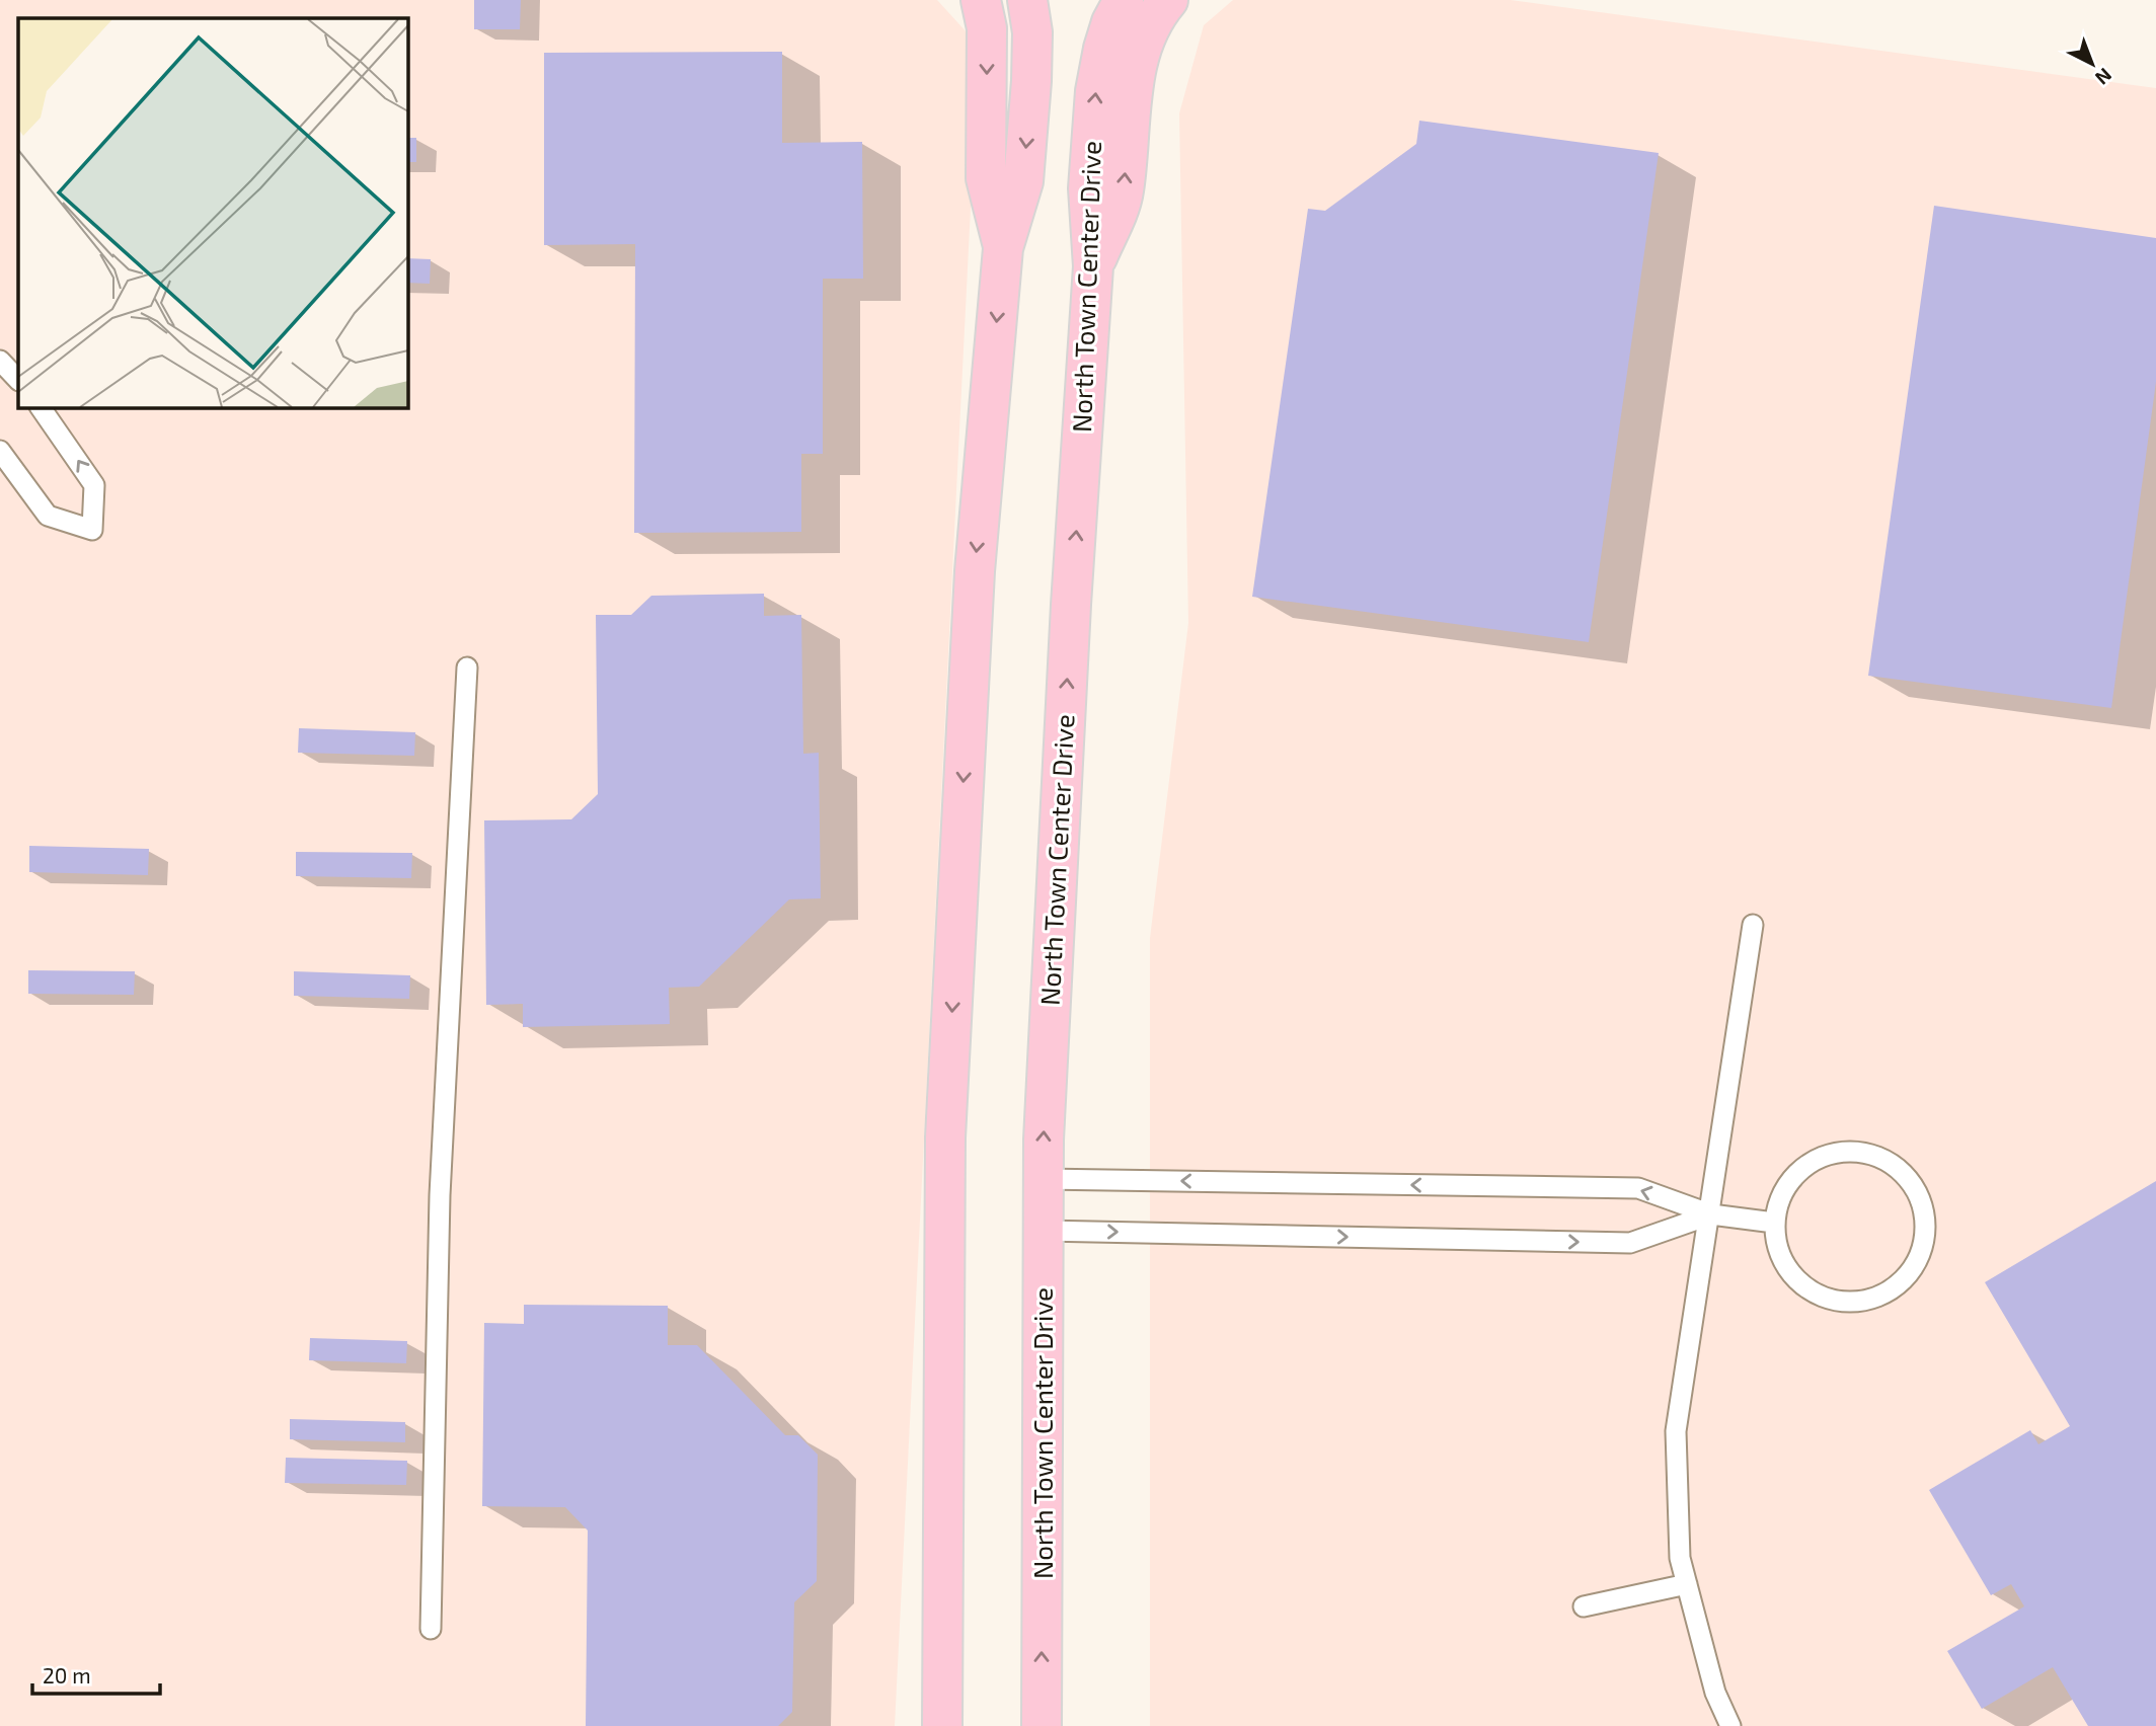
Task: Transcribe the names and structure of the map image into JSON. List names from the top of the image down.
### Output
{
  "streets": {
    "main road": ["North Town Center Drive"]
  },
  "scale_bar": "20 m",
  "north": "bottom right"
}
